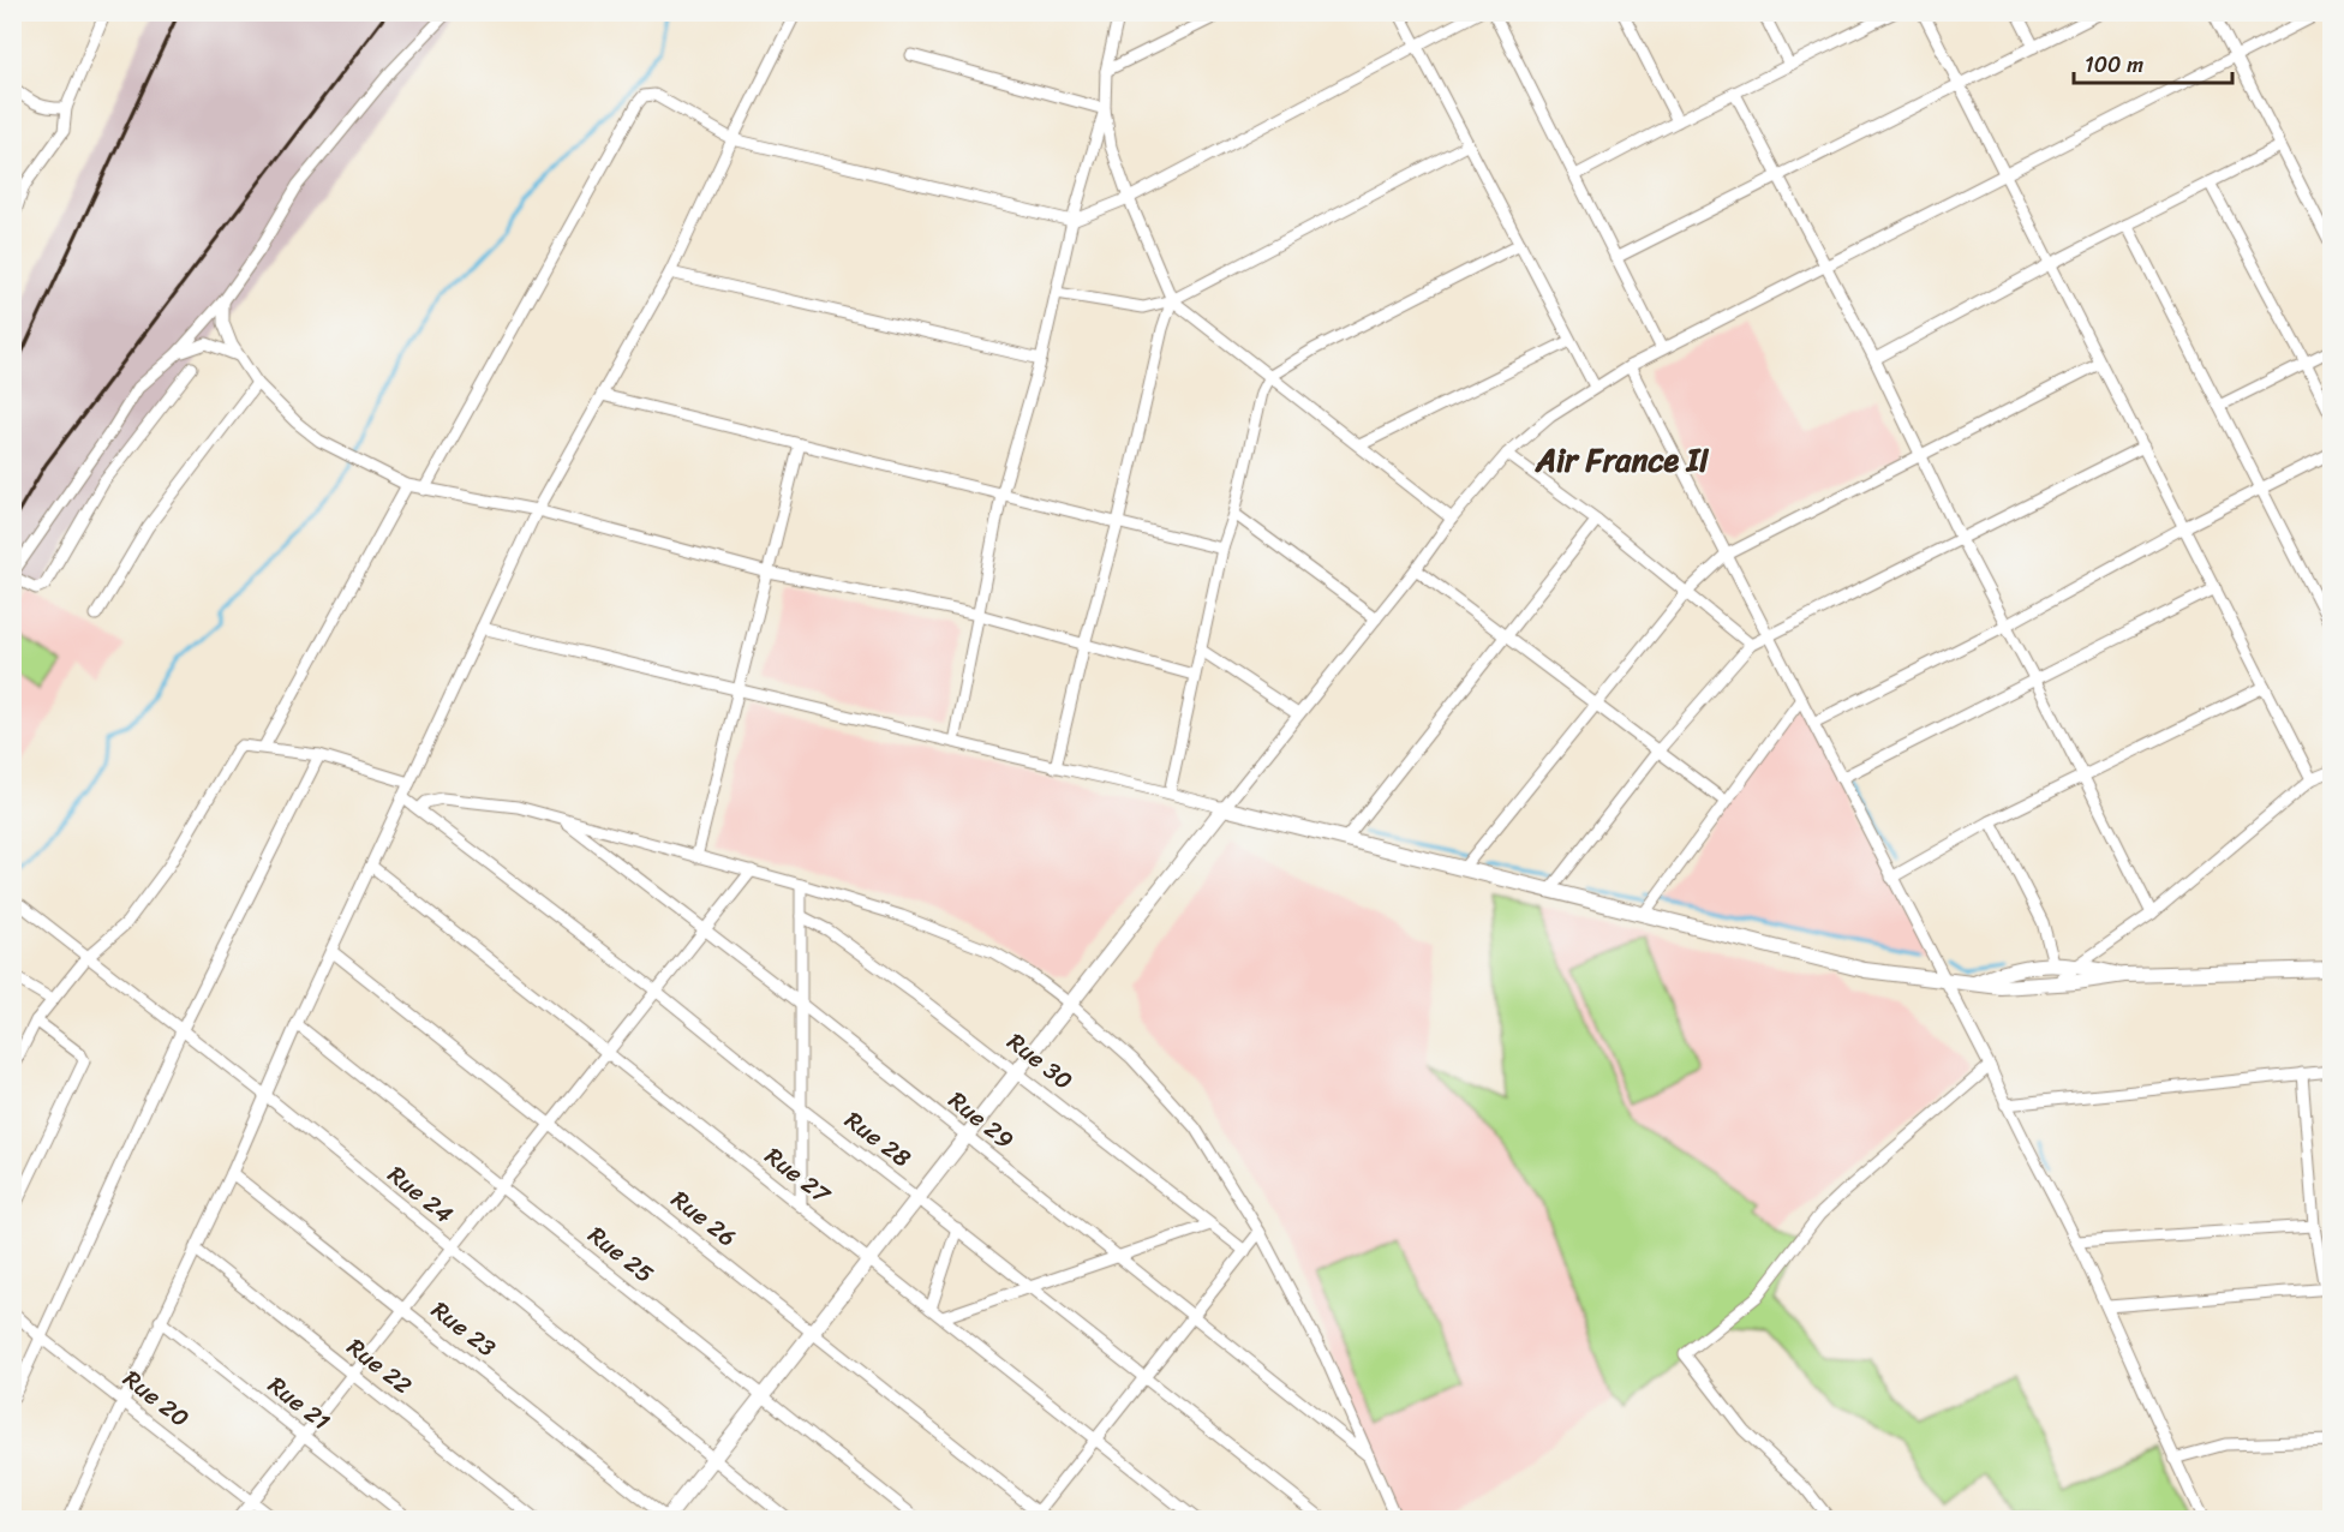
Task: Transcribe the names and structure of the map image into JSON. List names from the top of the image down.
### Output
{
  "streets": {
    "street": [
      "Rue 30",
      "Rue 29",
      "Rue 28",
      "Rue 27",
      "Rue 24",
      "Rue 26",
      "Rue 25",
      "Rue 23",
      "Rue 22",
      "Rue 20",
      "Rue 21"
    ]
  },
  "districts": ["Air France II"],
  "scale_bar": "100 m"
}
